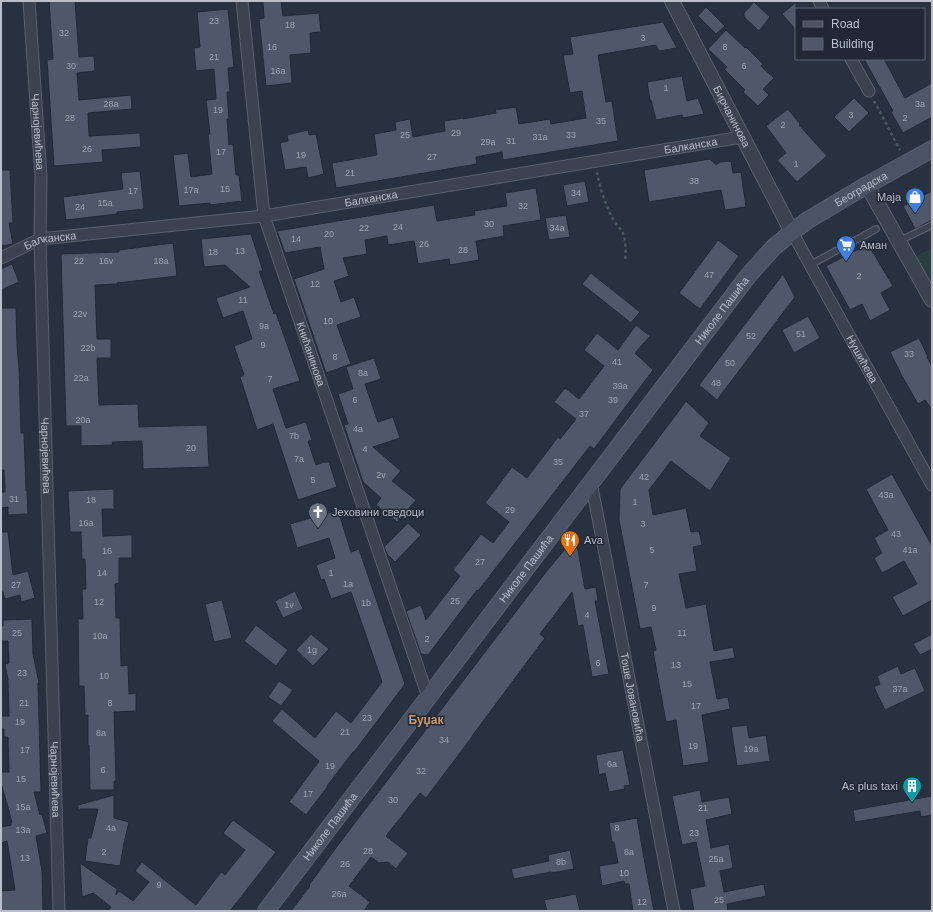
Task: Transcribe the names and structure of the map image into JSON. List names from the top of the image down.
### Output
{
  "streets": {
    "main road": ["Београдска", "Николе Пашића"],
    "street": [
      "Бирчанинова",
      "Чарнојевићева",
      "Балканска",
      "Книћанинова",
      "Нушићева",
      "Тоше Јовановића"
    ]
  },
  "crossings": [
    ["Бирчанинова", "Балканска"],
    ["Бирчанинова", "Београдска"],
    ["Бирчанинова", "Николе Пашића"],
    ["Бирчанинова", "Нушићева"],
    ["Чарнојевићева", "Балканска"],
    ["Балканска", "Книћанинова"],
    ["Београдска", "Николе Пашића"],
    ["Београдска", "Нушићева"],
    ["Николе Пашића", "Книћанинова"],
    ["Николе Пашића", "Нушићева"],
    ["Николе Пашића", "Тоше Јовановића"]
  ],
  "districts": ["Буџак"],
  "places": {
    "shop": ["Маја"],
    "supermarket": ["Аман"],
    "church": ["Јеховини сведоци"],
    "restaurant": ["Ava"],
    "building": ["As plus taxi"]
  },
  "house_numbers": [
    "23",
    "18",
    "32",
    "3",
    "16",
    "8",
    "21",
    "30",
    "6",
    "16a",
    "1",
    "28a",
    "3a",
    "19",
    "3",
    "28",
    "2",
    "35",
    "2",
    "29",
    "25",
    "33",
    "31a",
    "31",
    "29a",
    "26",
    "17",
    "19",
    "27",
    "1",
    "21",
    "38",
    "15",
    "17a",
    "17",
    "34",
    "15a",
    "32",
    "24",
    "30",
    "24",
    "22",
    "34a",
    "20",
    "14",
    "26",
    "28",
    "13",
    "18",
    "22",
    "16v",
    "18a",
    "47",
    "2",
    "12",
    "11",
    "22v",
    "10",
    "9a",
    "51",
    "52",
    "9",
    "22b",
    "33",
    "8",
    "41",
    "50",
    "8a",
    "22a",
    "7",
    "48",
    "39a",
    "6",
    "39",
    "37",
    "20a",
    "4a",
    "7b",
    "20",
    "4",
    "7a",
    "35",
    "2v",
    "42",
    "5",
    "43a",
    "31",
    "18",
    "1",
    "29",
    "16a",
    "3",
    "43",
    "5",
    "41a",
    "16",
    "27",
    "14",
    "1",
    "1a",
    "27",
    "7",
    "25",
    "12",
    "1b",
    "1v",
    "9",
    "4",
    "25",
    "11",
    "10a",
    "2",
    "1g",
    "6",
    "13",
    "23",
    "10",
    "15",
    "37a",
    "21",
    "8",
    "17",
    "23",
    "19",
    "21",
    "8a",
    "34",
    "19",
    "19a",
    "17",
    "6a",
    "19",
    "6",
    "32",
    "15",
    "17",
    "30",
    "15a",
    "21",
    "4a",
    "8",
    "13a",
    "23",
    "28",
    "2",
    "8a",
    "13",
    "25a",
    "8b",
    "26",
    "10",
    "9",
    "26a",
    "25",
    "12"
  ],
  "legend": ["Road", "Building"]
}
